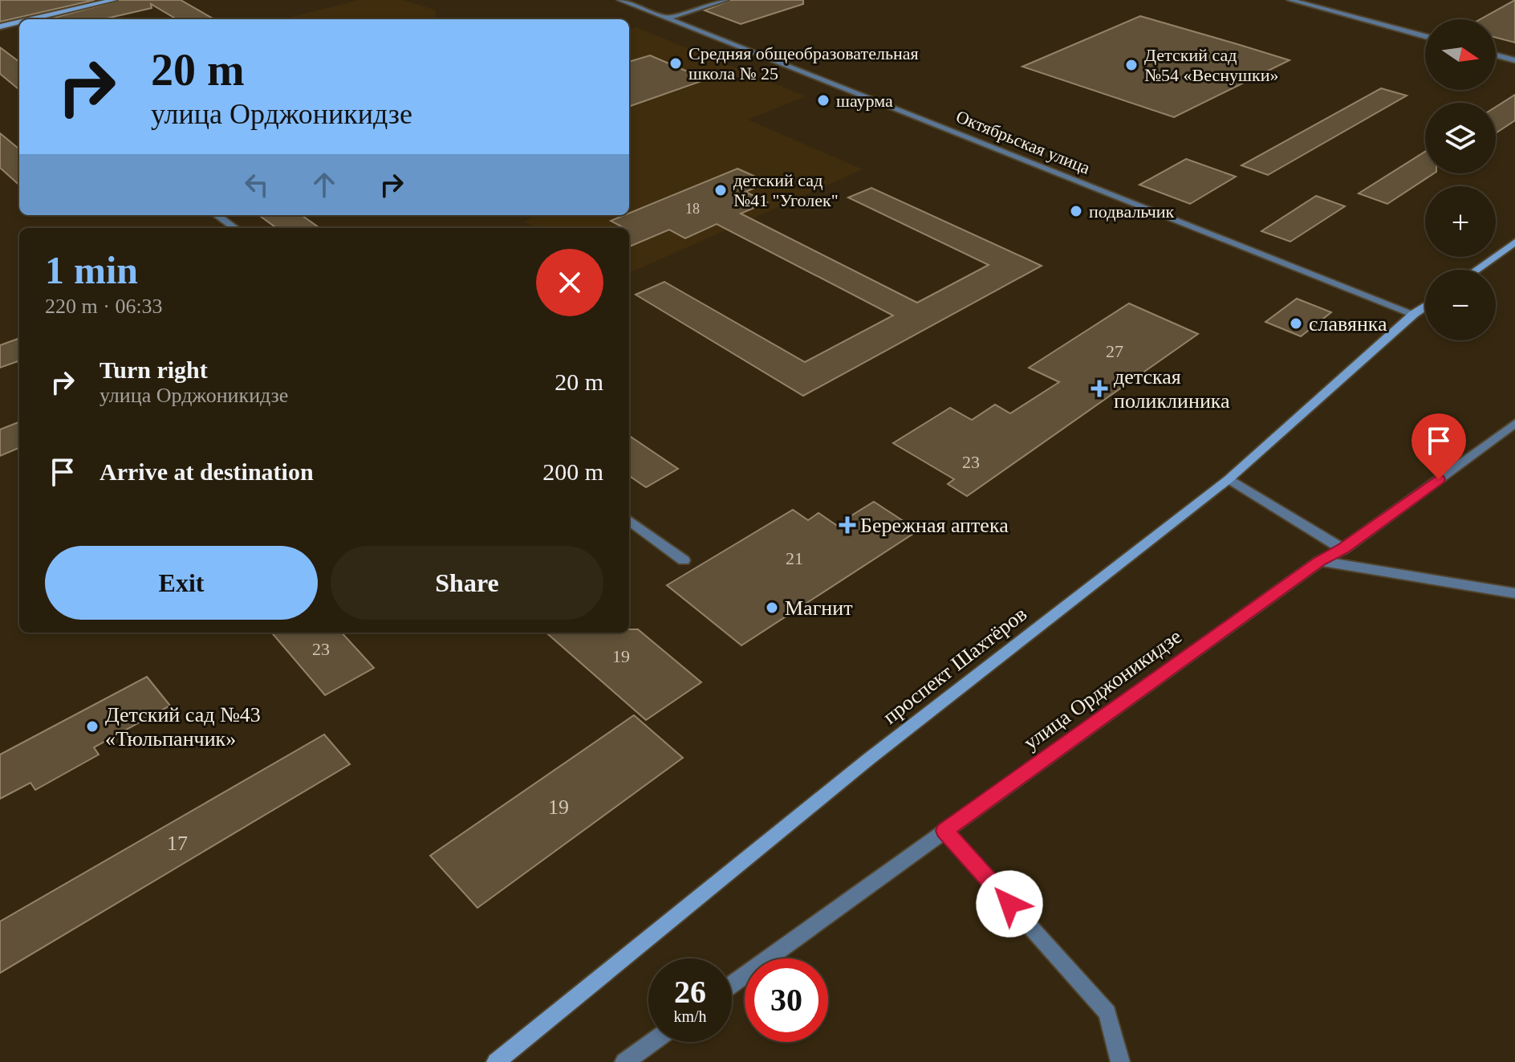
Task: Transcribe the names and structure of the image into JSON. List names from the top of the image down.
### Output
{
  "streets": {
    "main road": ["проспект Шахтёров"],
    "street": ["Октябрьская улица", "улица Орджоникидзе"]
  },
  "crossings": [
    ["Октябрьская улица", "проспект Шахтёров"]
  ],
  "places": {
    "other": [
      "Средняя общеобразовательная школа № 25",
      "Детский сад №54 «Веснушки»",
      "шаурма",
      "детский сад №41 \"Уголек\"",
      "подвальчик",
      "славянка",
      "Магнит",
      "Детский сад №43 «Тюльпанчик»"
    ],
    "health": ["детская поликлиника", "Бережная аптека"]
  },
  "house_numbers": [
    "18",
    "27",
    "23",
    "21",
    "23",
    "19",
    "19",
    "17"
  ],
  "north": "right",
  "page": {
    "map_buttons": ["+", "−"],
    "turn": ["20 m", "улица Орджоникидзе"],
    "heading": ["1 min", "220 m · 06:33"],
    "list": [
      {
        "name": "Turn right",
        "note": "улица Орджоникидзе",
        "value": "20 m"
      },
      {
        "name": "Arrive at destination",
        "value": "200 m"
      }
    ],
    "buttons": ["Exit", "Share"],
    "speed": "26 km/h",
    "limit": "30"
  }
}
